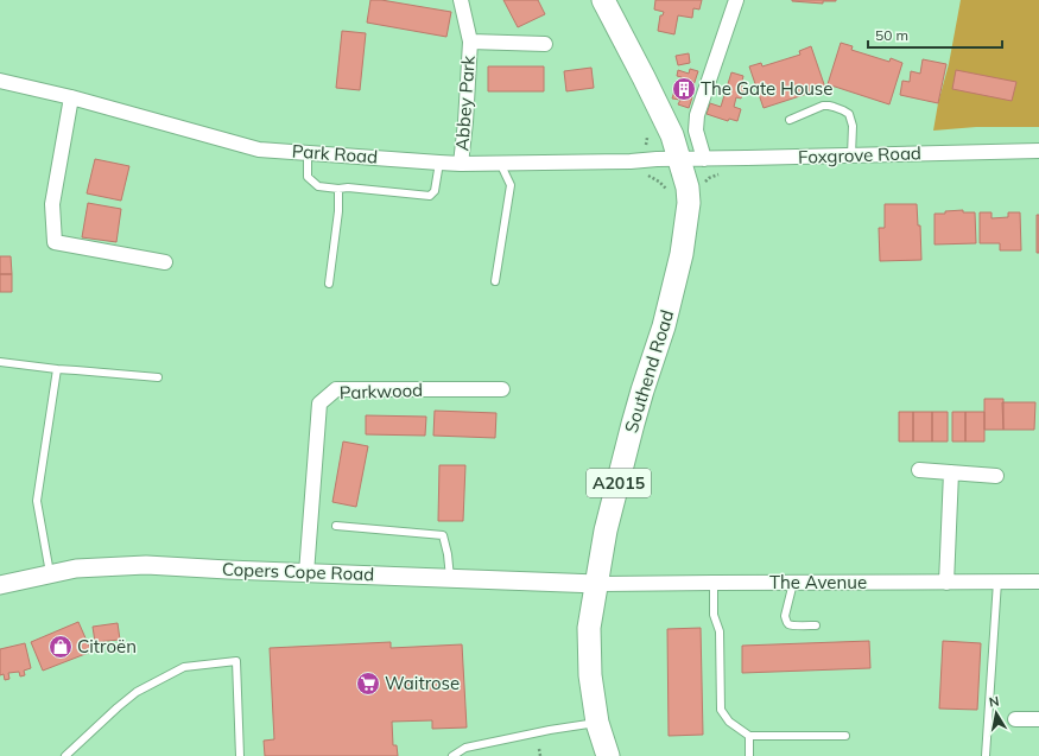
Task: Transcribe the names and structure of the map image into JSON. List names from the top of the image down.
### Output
{
  "streets": {
    "main road": ["Southend Road", "A2015"],
    "street": [
      "Abbey Park",
      "Park Road",
      "Foxgrove Road",
      "Parkwood",
      "Copers Cope Road",
      "The Avenue"
    ]
  },
  "crossings": [
    ["Abbey Park", "Park Road"],
    ["Park Road", "Foxgrove Road"],
    ["Park Road", "Southend Road"],
    ["Foxgrove Road", "Southend Road"],
    ["Southend Road", "Copers Cope Road"],
    ["Southend Road", "The Avenue"],
    ["Parkwood", "Copers Cope Road"],
    ["Copers Cope Road", "The Avenue"]
  ],
  "places": {
    "building": ["The Gate House"],
    "shop": ["Citroën"],
    "supermarket": ["Waitrose"]
  },
  "scale_bar": "50 m",
  "north": "top"
}
